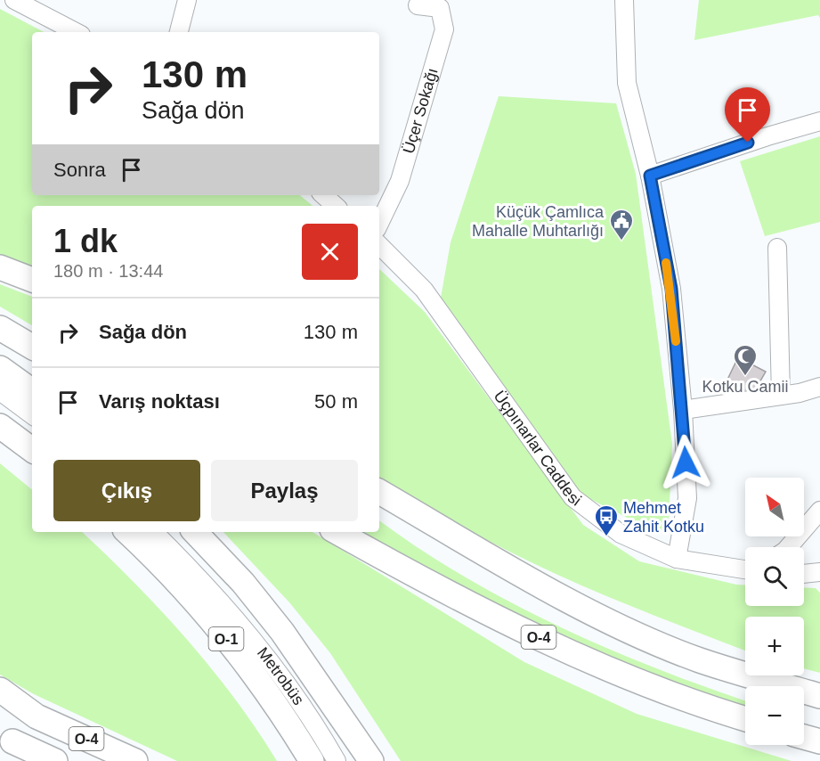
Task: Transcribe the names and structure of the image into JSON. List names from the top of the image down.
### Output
{
  "streets": {
    "highway": ["O-4", "O-1"],
    "street": ["Üçer Sokağı", "Üçpınarlar Caddesi", "Metrobüs"]
  },
  "places": {
    "public building": ["Küçük Çamlıca Mahalle Muhtarlığı"],
    "mosque": ["Kotku Camii"],
    "bus stop": ["Mehmet Zahit Kotku"]
  },
  "north": "top left",
  "page": {
    "turn": ["130 m", "Sağa dön"],
    "then": "Sonra",
    "heading": ["1 dk", "180 m · 13:44"],
    "list": [
      {
        "name": "Sağa dön",
        "value": "130 m"
      },
      {
        "name": "Varış noktası",
        "value": "50 m"
      }
    ],
    "buttons": ["Çıkış", "Paylaş"],
    "map_buttons": ["+", "−"]
  }
}
